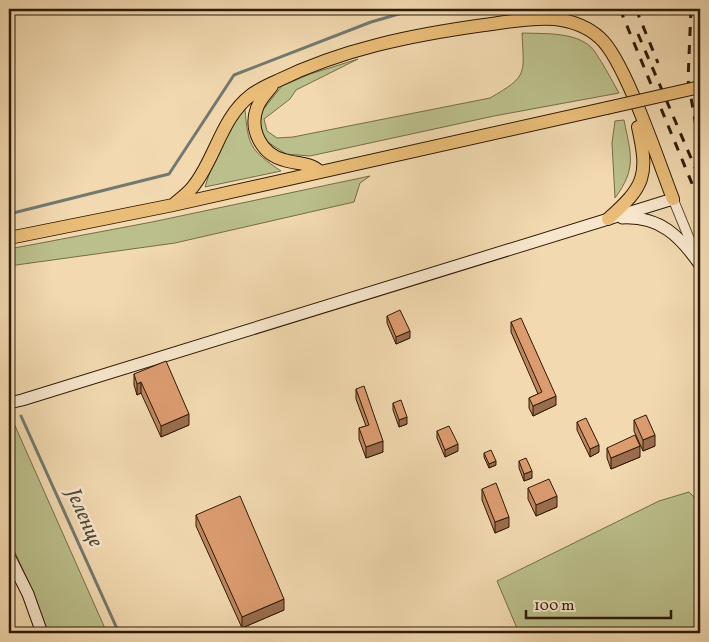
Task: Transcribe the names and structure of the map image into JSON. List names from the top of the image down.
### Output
{
  "water": ["Јеленце"],
  "scale_bar": "100 m"
}
